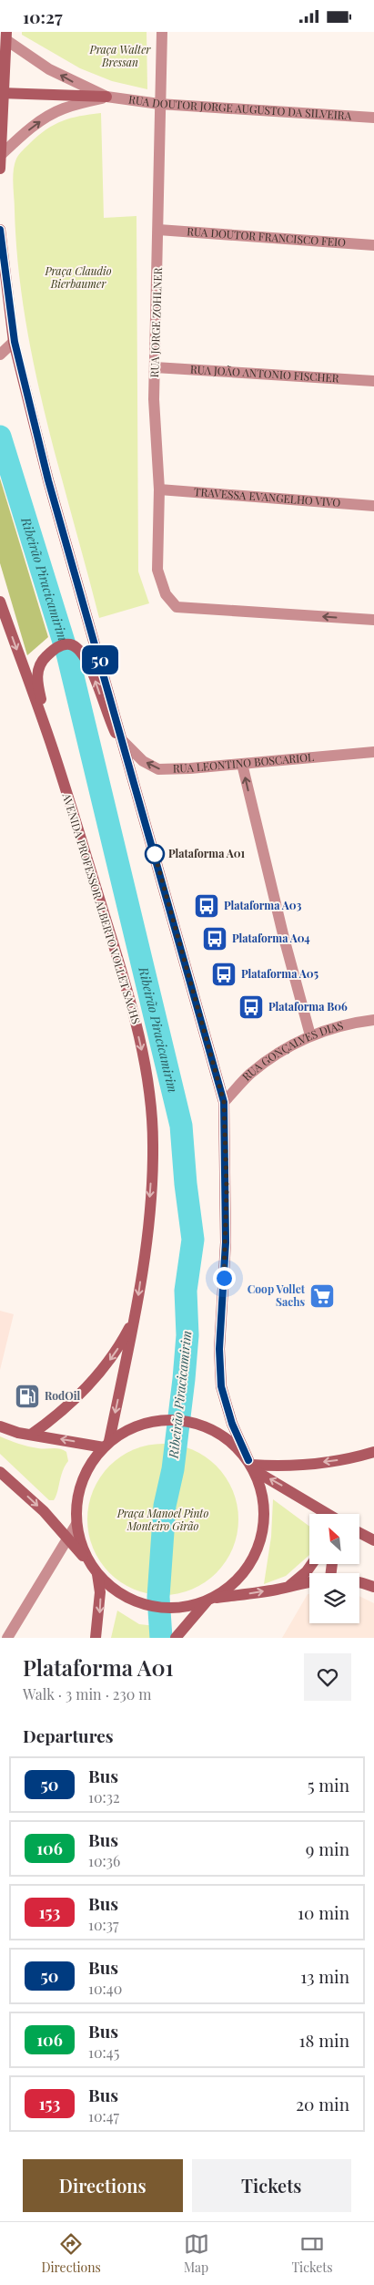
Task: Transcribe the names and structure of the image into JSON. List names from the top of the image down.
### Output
{
  "streets": {
    "main road": ["AVENIDA PROFESSOR ALBERTO VOLLET SACHS"],
    "street": [
      "RUA DOUTOR JORGE AUGUSTO DA SILVEIRA",
      "RUA DOUTOR FRANCISCO FEIO",
      "RUA JORGE ZOHLNER",
      "RUA JOÃO ANTONIO FISCHER",
      "TRAVESSA EVANGELHO VIVO",
      "RUA LEONTINO BOSCARIOL",
      "RUA GONÇALVES DIAS"
    ]
  },
  "crossings": [
    ["RUA DOUTOR JORGE AUGUSTO DA SILVEIRA", "RUA JORGE ZOHLNER"],
    ["RUA DOUTOR FRANCISCO FEIO", "RUA JORGE ZOHLNER"],
    ["RUA JORGE ZOHLNER", "RUA JOÃO ANTONIO FISCHER"],
    ["RUA JORGE ZOHLNER", "TRAVESSA EVANGELHO VIVO"]
  ],
  "one_way": ["RUA LEONTINO BOSCARIOL"],
  "water": ["Ribeirão Piracicamirim"],
  "parks": ["Praça Walter Bressan", "Praça Claudio Bierbaumer", "Praça Manoel Pinto Monteiro Girão"],
  "places": {
    "other": ["Plataforma A01"],
    "bus stop": [
      "Plataforma A03",
      "Plataforma A04",
      "Plataforma A05",
      "Plataforma B06"
    ],
    "supermarket": ["Coop Vollet Sachs"],
    "fuel station": ["RodOil"]
  },
  "lines": ["bus line 50"],
  "north": "top left",
  "page": {
    "status": "10:27",
    "on_map": "50",
    "heading": [
      ["Plataforma A01", "Walk · 3 min · 230 m"],
      "Departures"
    ],
    "list": [
      {
        "mark": "50",
        "name": "Bus",
        "note": "10:32",
        "value": "5 min"
      },
      {
        "mark": "106",
        "name": "Bus",
        "note": "10:36",
        "value": "9 min"
      },
      {
        "mark": "153",
        "name": "Bus",
        "note": "10:37",
        "value": "10 min"
      },
      {
        "mark": "50",
        "name": "Bus",
        "note": "10:40",
        "value": "13 min"
      },
      {
        "mark": "106",
        "name": "Bus",
        "note": "10:45",
        "value": "18 min"
      },
      {
        "mark": "153",
        "name": "Bus",
        "note": "10:47",
        "value": "20 min"
      }
    ],
    "buttons": ["Directions", "Tickets"],
    "tabs": ["Directions", "Map", "Tickets"]
  }
}
